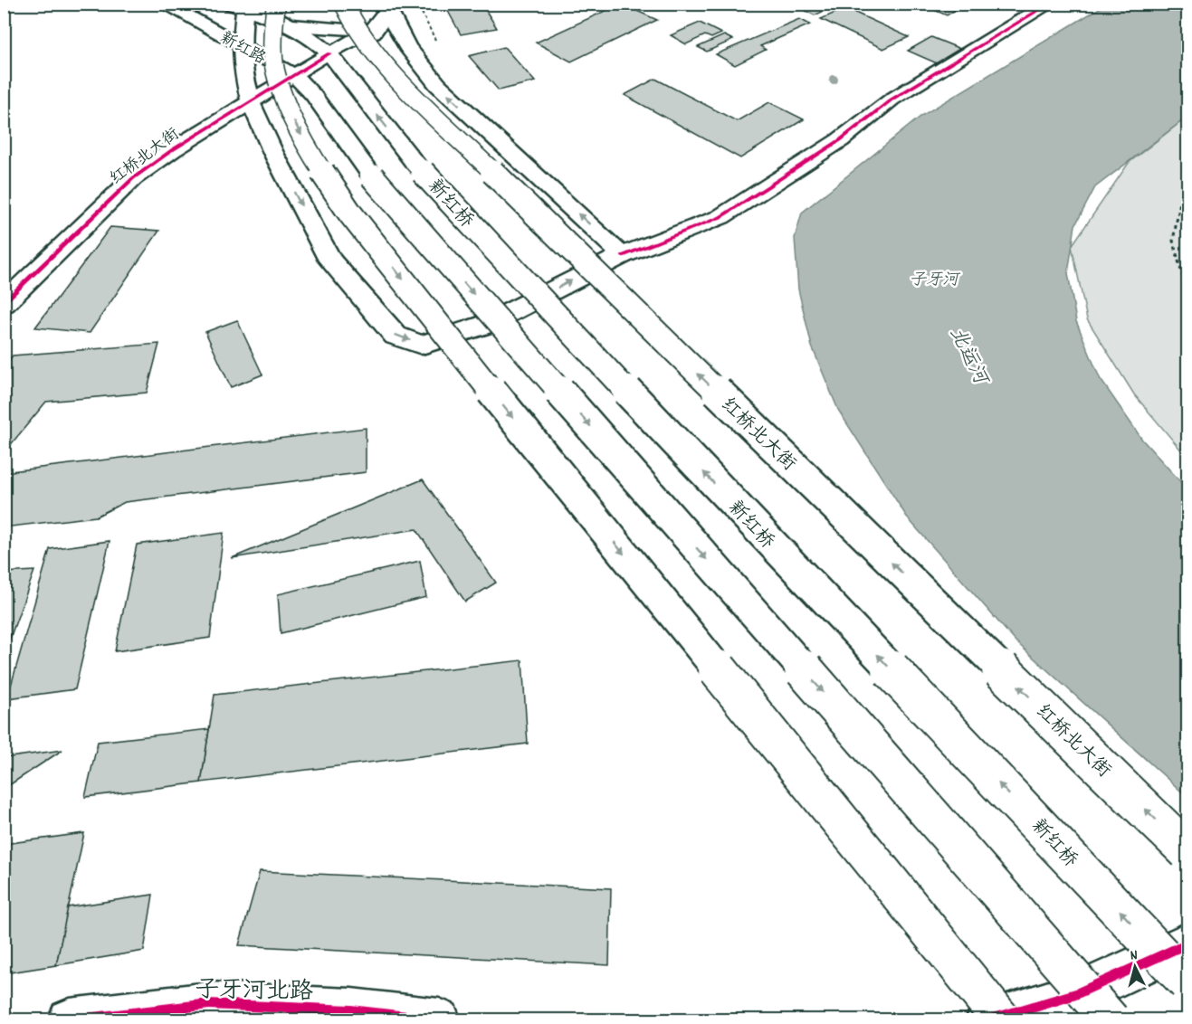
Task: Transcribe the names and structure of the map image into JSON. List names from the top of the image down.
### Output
{
  "streets": {
    "main road": [
      "新红路",
      "红桥北大街",
      "新红桥",
      "子牙河北路"
    ]
  },
  "crossings": [
    ["新红路", "红桥北大街"],
    ["新红路", "新红桥"],
    ["红桥北大街", "新红桥"]
  ],
  "water": ["子牙河", "北运河"],
  "north": "top"
}
